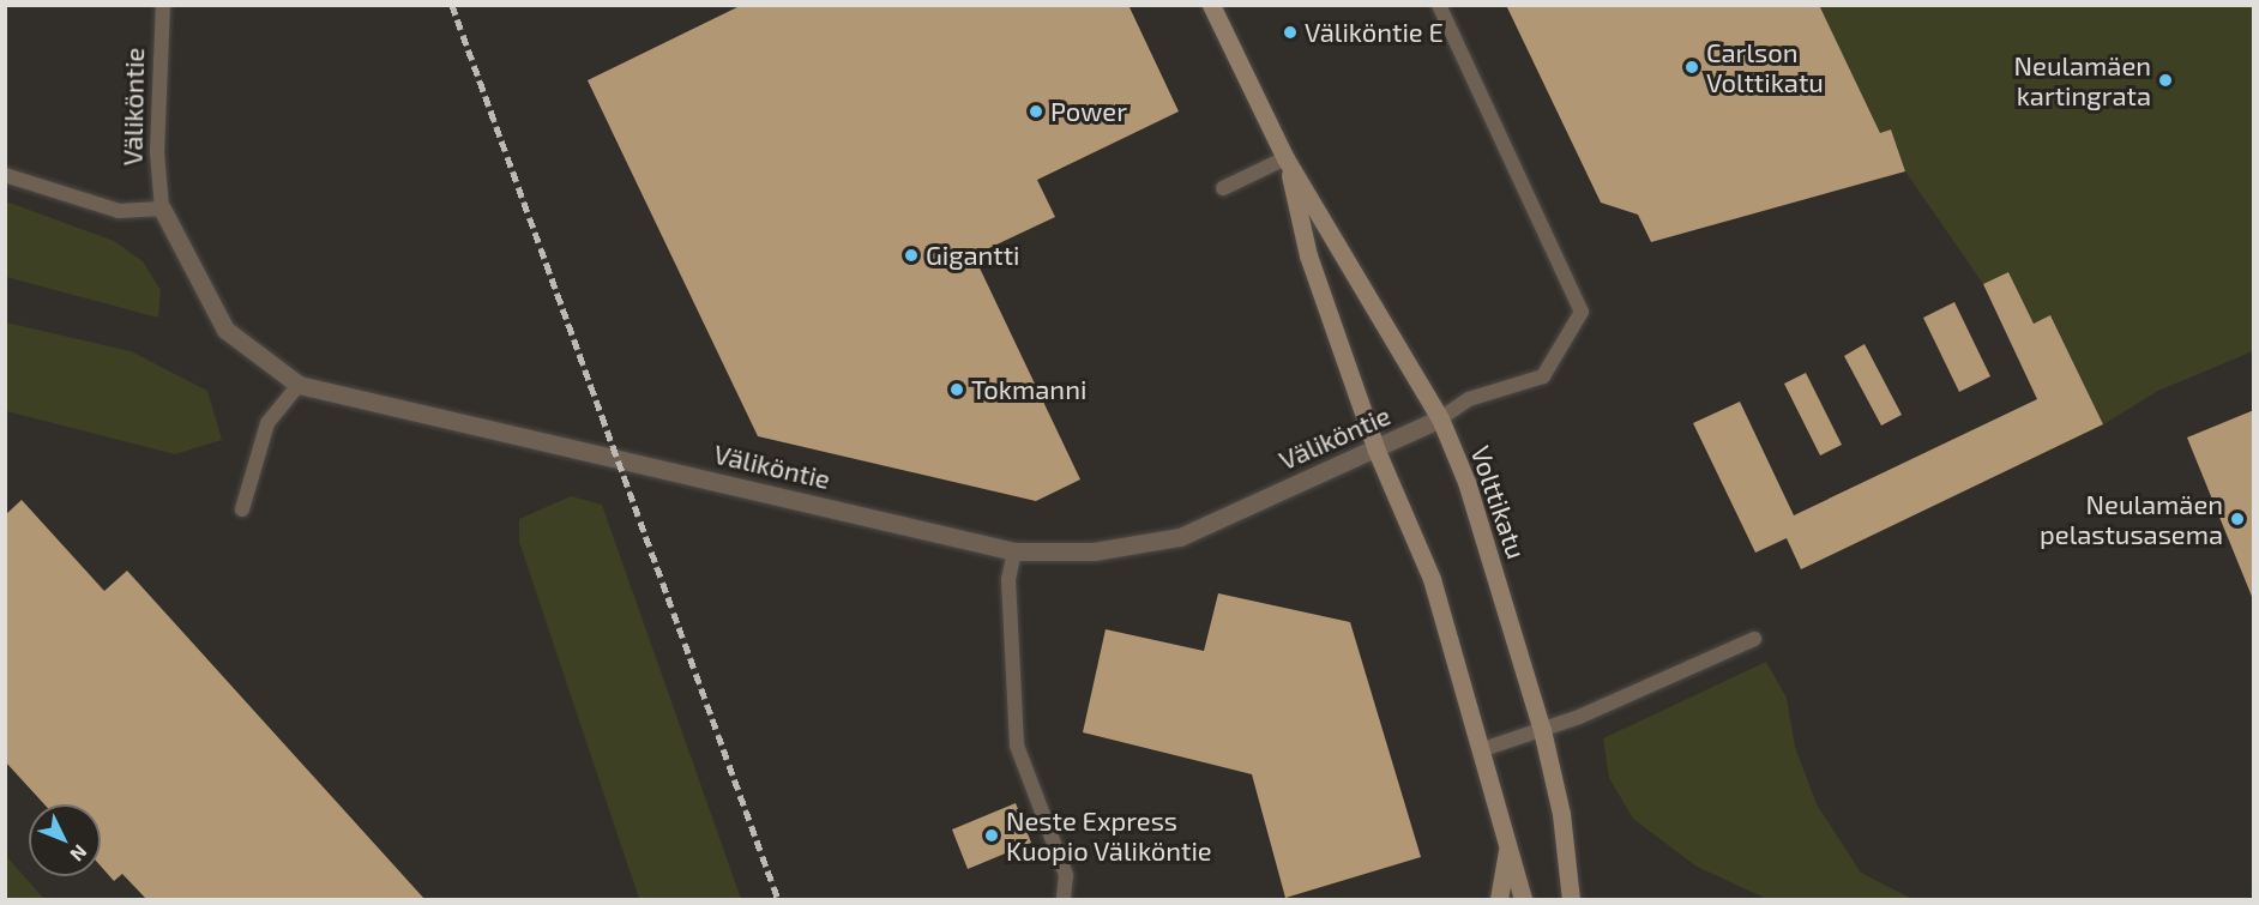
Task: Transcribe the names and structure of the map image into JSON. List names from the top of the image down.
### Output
{
  "streets": {
    "main road": ["Volttikatu"],
    "street": ["Väliköntie"]
  },
  "crossings": [
    ["Väliköntie", "Volttikatu"]
  ],
  "places": [
    "Väliköntie E",
    "Carlson Volttikatu",
    "Neulamäen kartingrata",
    "Power",
    "Gigantti",
    "Tokmanni",
    "Neulamäen pelastusasema",
    "Neste Express Kuopio Väliköntie"
  ],
  "north": "bottom right"
}
